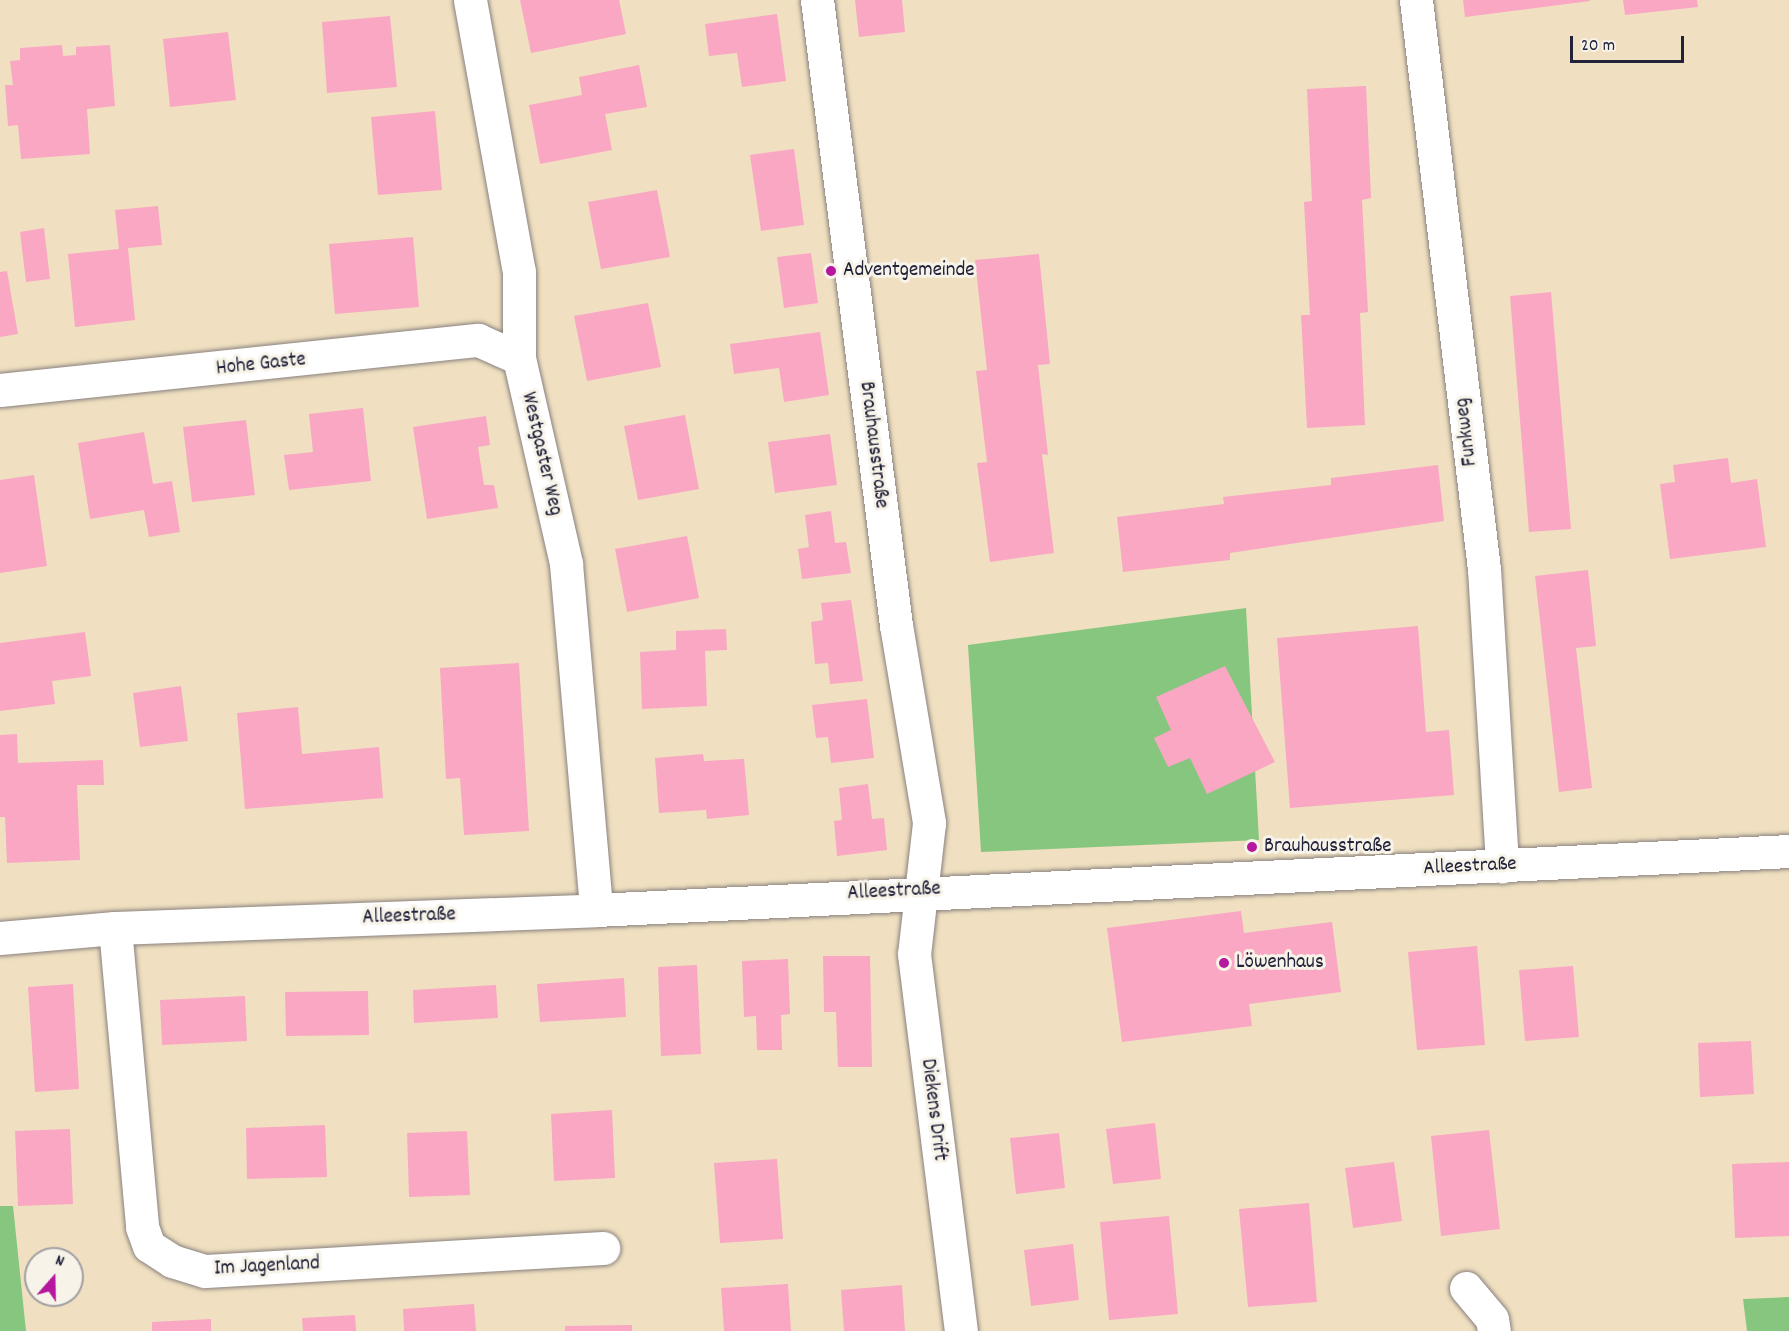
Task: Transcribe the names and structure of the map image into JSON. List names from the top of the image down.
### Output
{
  "streets": {
    "street": [
      "Hohe Gaste",
      "Funkweg",
      "Brauhausstraße",
      "Westgaster Weg",
      "Alleestraße",
      "Diekens Drift",
      "Im Jagenland"
    ]
  },
  "crossings": [
    ["Hohe Gaste", "Westgaster Weg"],
    ["Funkweg", "Alleestraße"],
    ["Brauhausstraße", "Alleestraße"],
    ["Brauhausstraße", "Diekens Drift"],
    ["Westgaster Weg", "Alleestraße"],
    ["Alleestraße", "Diekens Drift"],
    ["Alleestraße", "Im Jagenland"]
  ],
  "places": ["Adventgemeinde", "Brauhausstraße", "Löwenhaus"],
  "scale_bar": "20 m",
  "north": "top"
}
